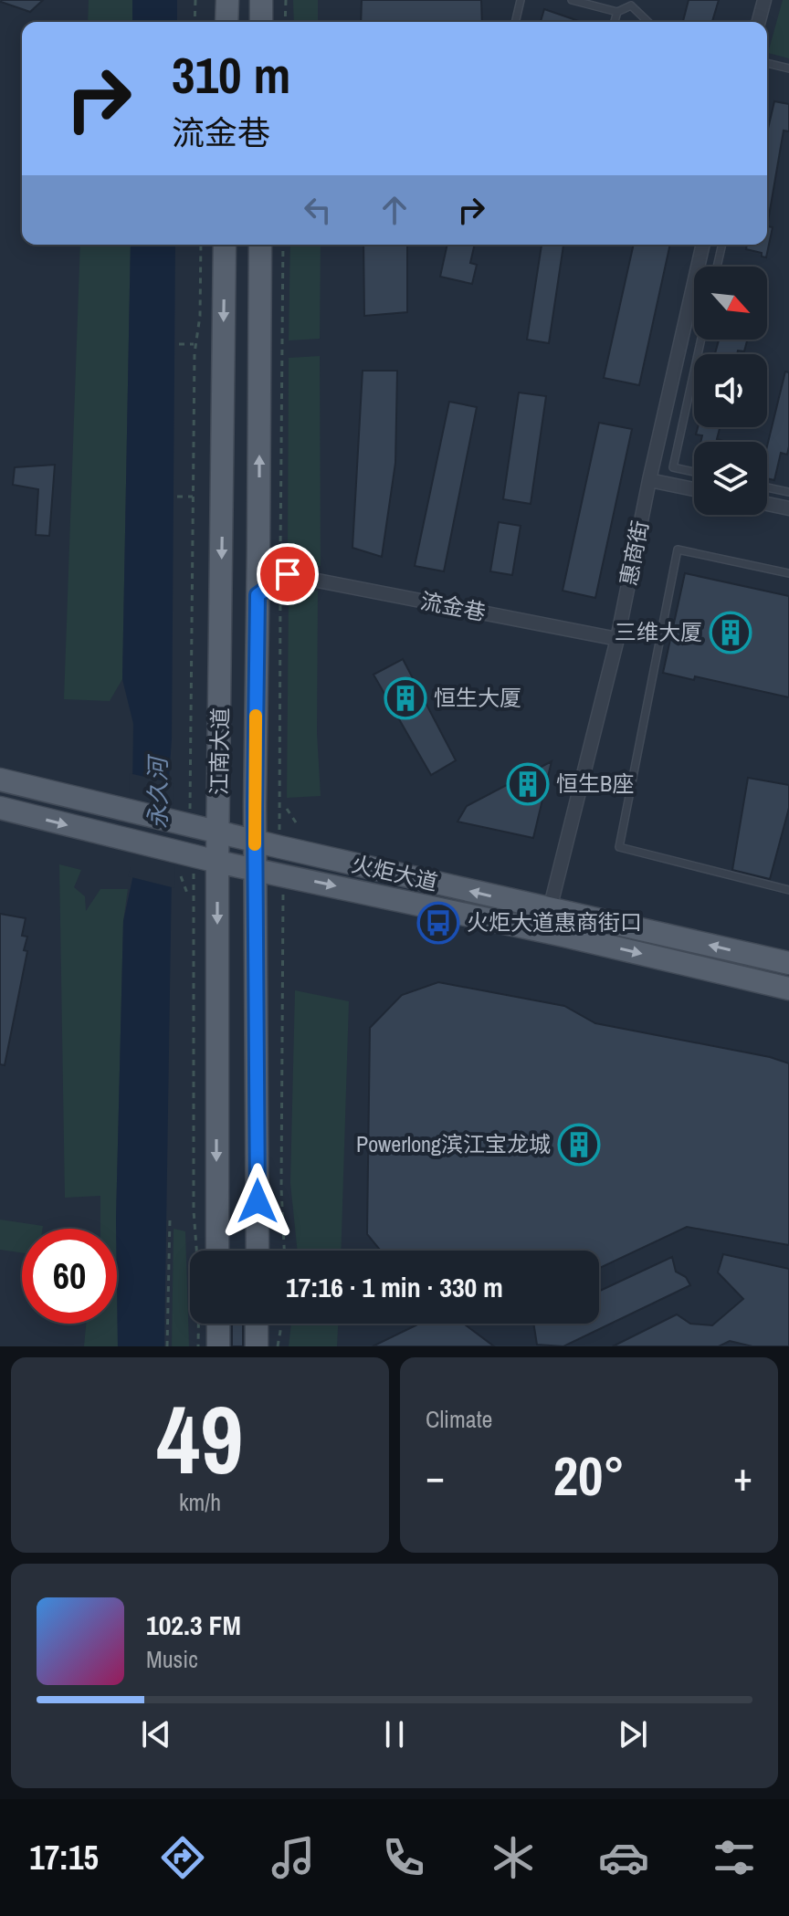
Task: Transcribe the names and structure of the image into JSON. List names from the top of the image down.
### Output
{
  "streets": {
    "main road": ["江南大道", "火炬大道"],
    "street": ["惠商街", "流金巷"]
  },
  "crossings": [
    ["惠商街", "流金巷"],
    ["惠商街", "火炬大道"],
    ["江南大道", "火炬大道"]
  ],
  "water": ["永久河"],
  "places": {
    "building": [
      "三维大厦",
      "恒生大厦",
      "恒生B座",
      "Powerlong滨江宝龙城"
    ],
    "bus stop": ["火炬大道惠商街口"]
  },
  "north": "bottom right",
  "page": {
    "turn": ["310 m", "流金巷"],
    "limit": "60",
    "trip": "17:16 · 1 min · 330 m",
    "tile": [
      ["49", "km/h"],
      "Climate"
    ],
    "heat": ["−", "20°", "+"],
    "song": ["102.3 FM", "Music"],
    "tabs": "17:15"
  }
}
